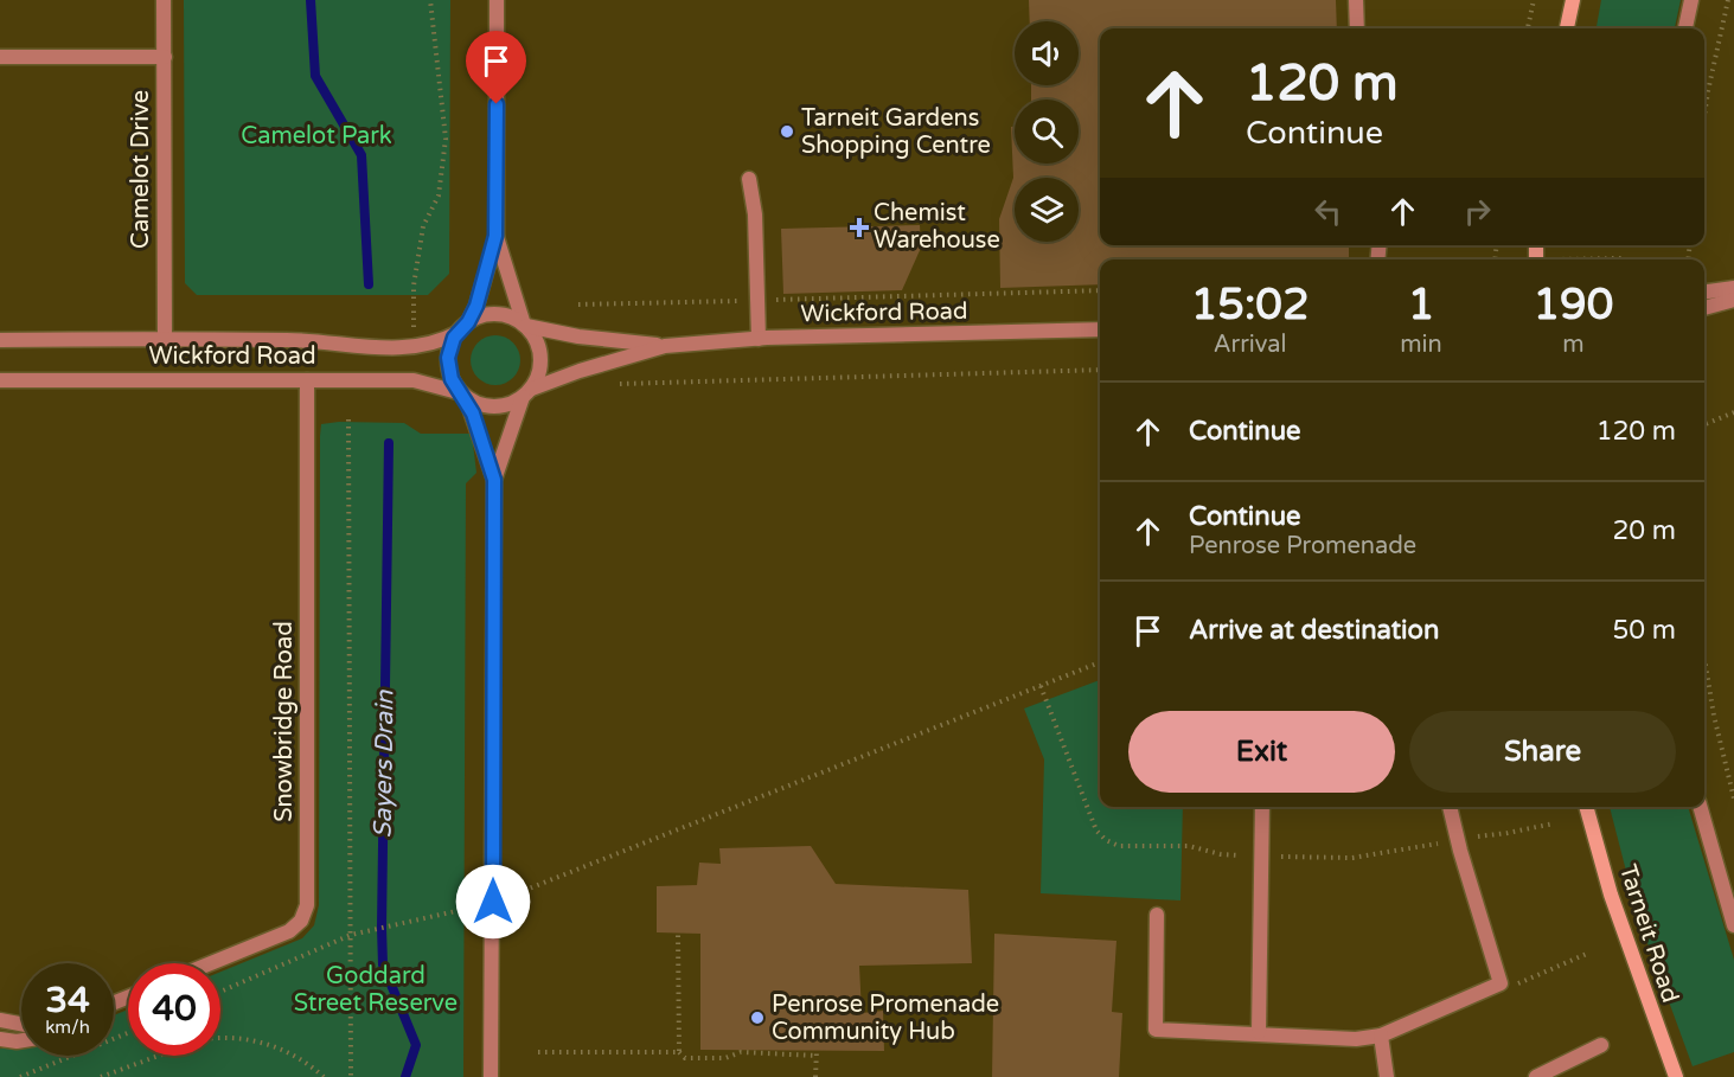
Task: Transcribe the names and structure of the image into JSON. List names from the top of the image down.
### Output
{
  "streets": {
    "main road": ["Tarneit Road"],
    "street": ["Camelot Drive", "Wickford Road", "Snowbridge Road"]
  },
  "crossings": [
    ["Camelot Drive", "Wickford Road"],
    ["Wickford Road", "Snowbridge Road"]
  ],
  "water": ["Sayers Drain"],
  "parks": ["Camelot Park", "Goddard Street Reserve"],
  "places": {
    "other": ["Tarneit Gardens Shopping Centre", "Penrose Promenade Community Hub"],
    "health": ["Chemist Warehouse"]
  },
  "page": {
    "turn": ["120 m", "Continue"],
    "eta": [
      "15:02",
      "Arrival",
      "1",
      "min",
      "190",
      "m"
    ],
    "list": [
      {
        "name": "Continue",
        "value": "120 m"
      },
      {
        "name": "Continue",
        "note": "Penrose Promenade",
        "value": "20 m"
      },
      {
        "name": "Arrive at destination",
        "value": "50 m"
      }
    ],
    "buttons": ["Exit", "Share"],
    "speed": "34 km/h",
    "limit": "40"
  }
}
